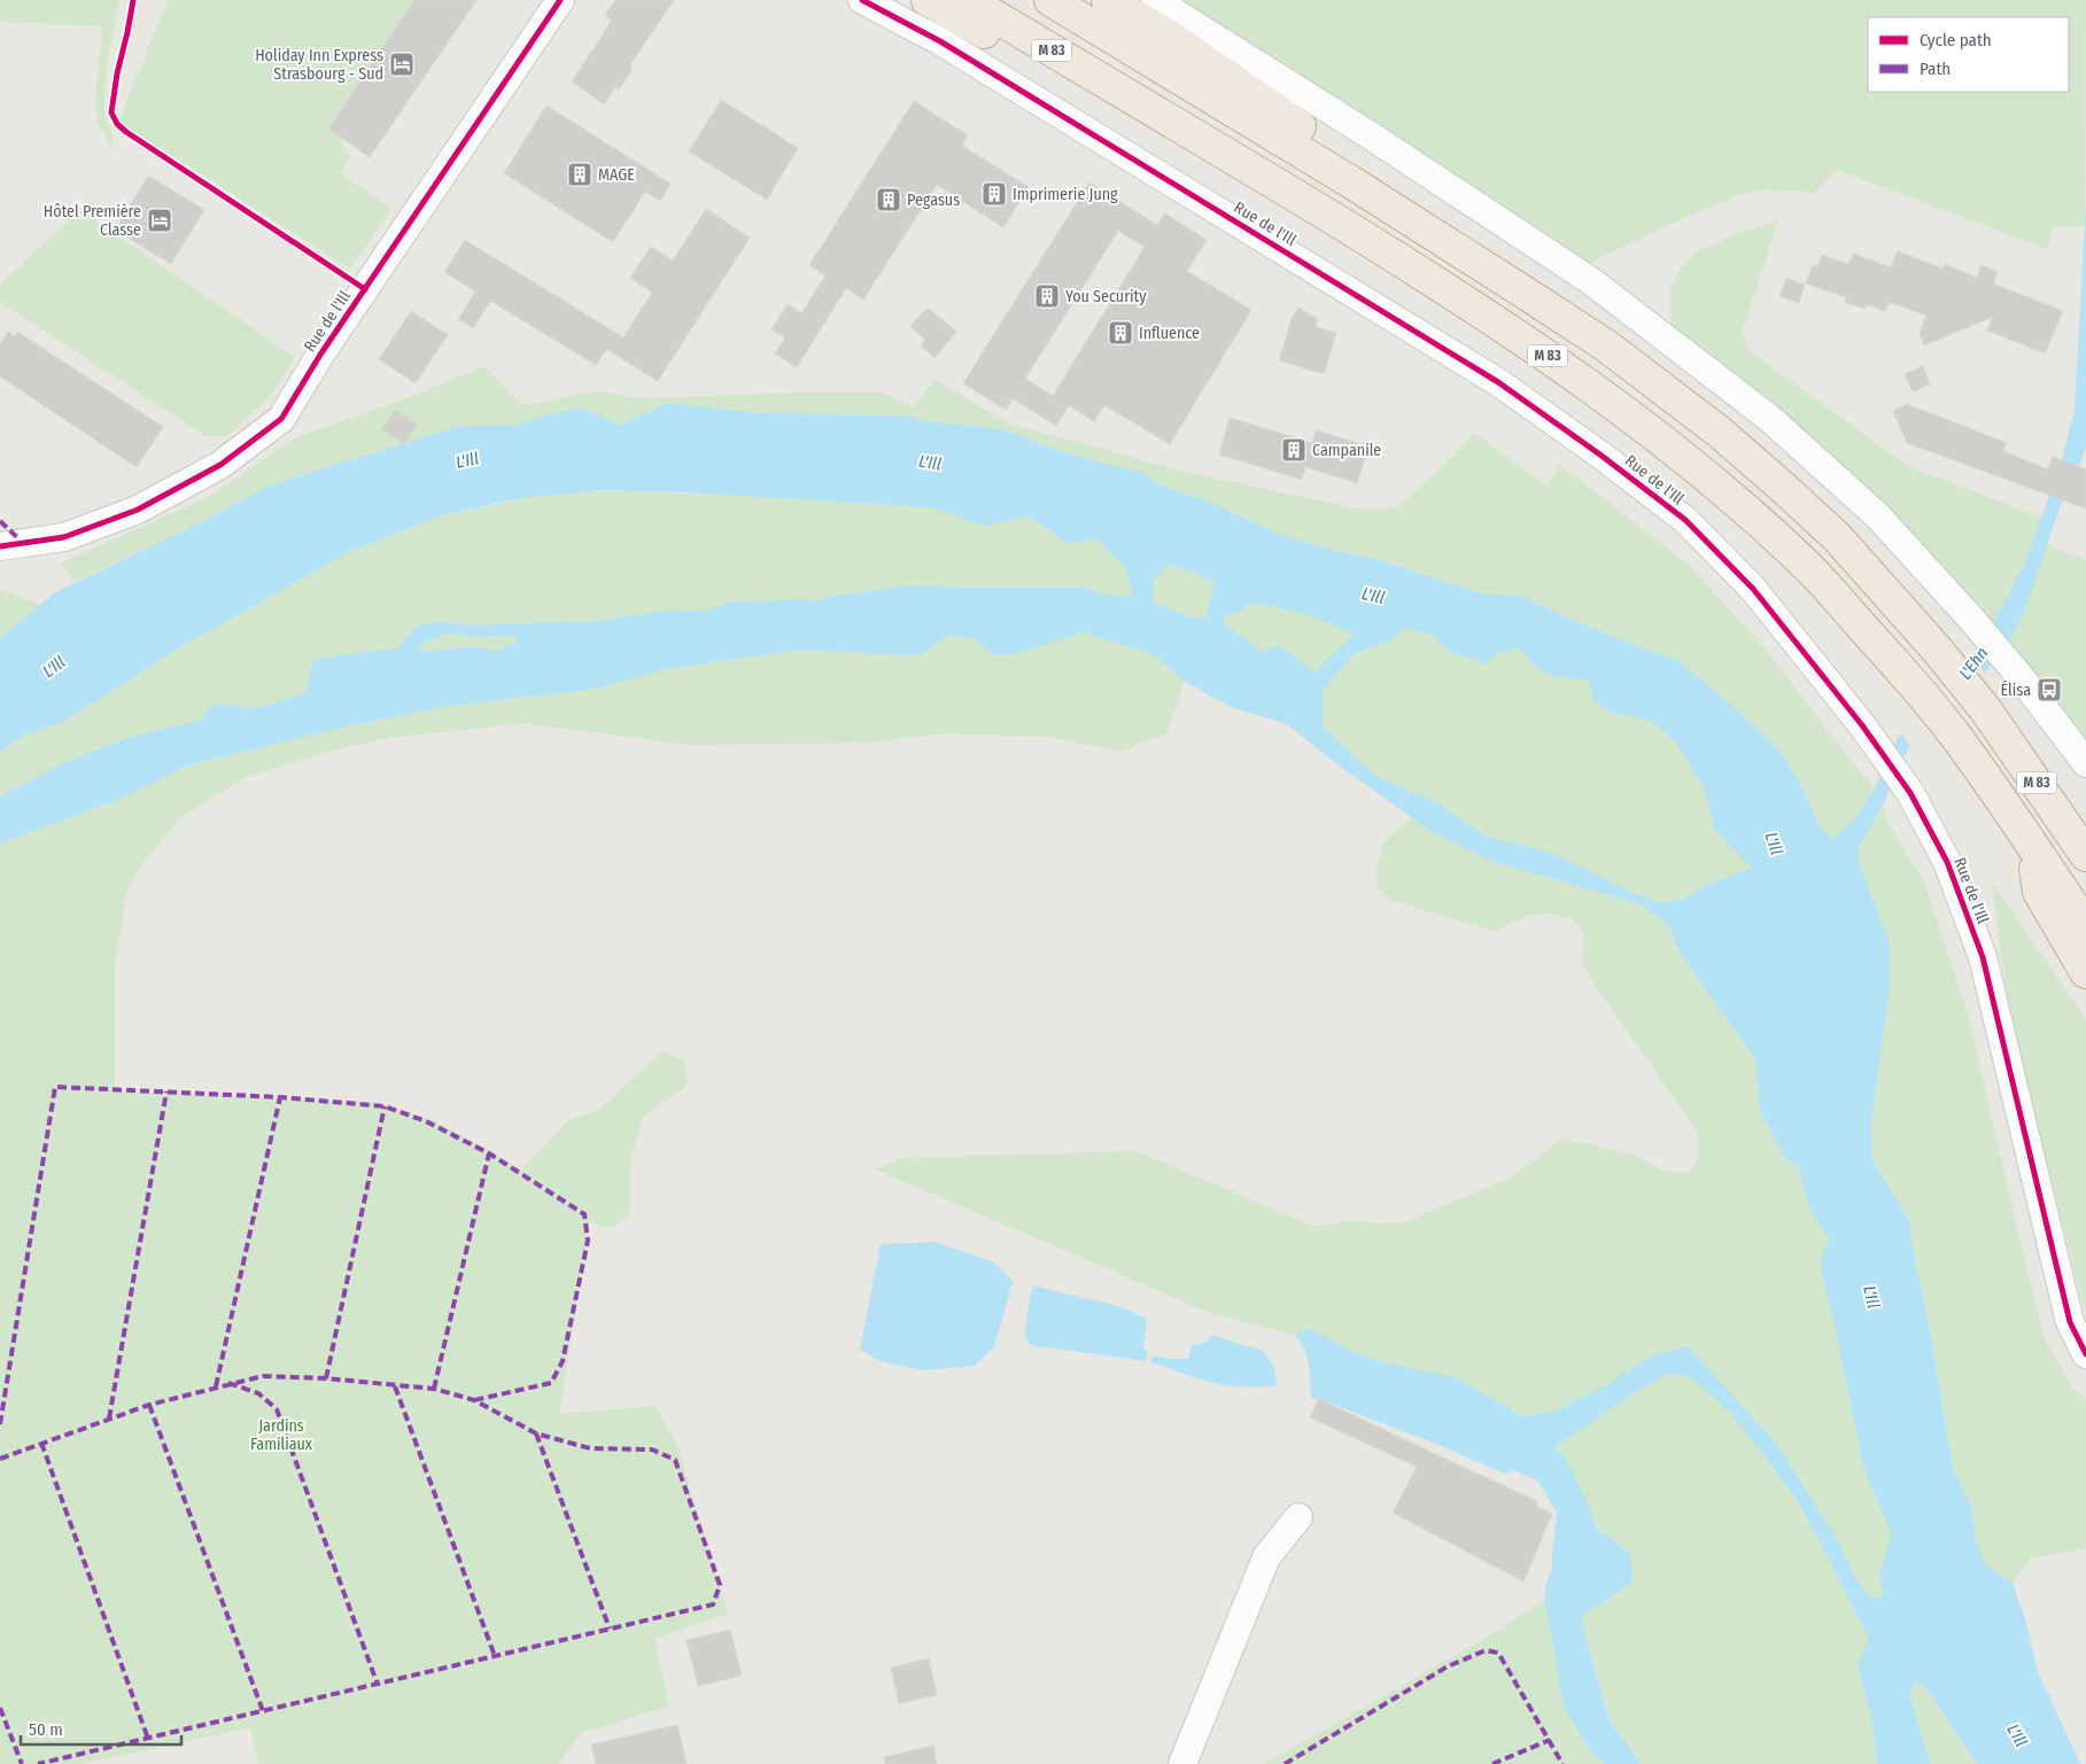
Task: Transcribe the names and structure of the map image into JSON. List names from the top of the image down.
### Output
{
  "streets": {
    "highway": ["M 83"],
    "street": ["Rue de l'Ill"]
  },
  "water": ["L'Ill", "L'Ehn"],
  "parks": ["Jardins Familiaux"],
  "places": {
    "hotel": ["Holiday Inn Express Strasbourg - Sud", "Hôtel Première Classe"],
    "building": [
      "MAGE",
      "Imprimerie Jung",
      "Pegasus",
      "You Security",
      "Influence",
      "Campanile"
    ],
    "bus stop": ["Élisa"]
  },
  "legend": ["Cycle path", "Path"],
  "scale_bar": "50 m"
}
